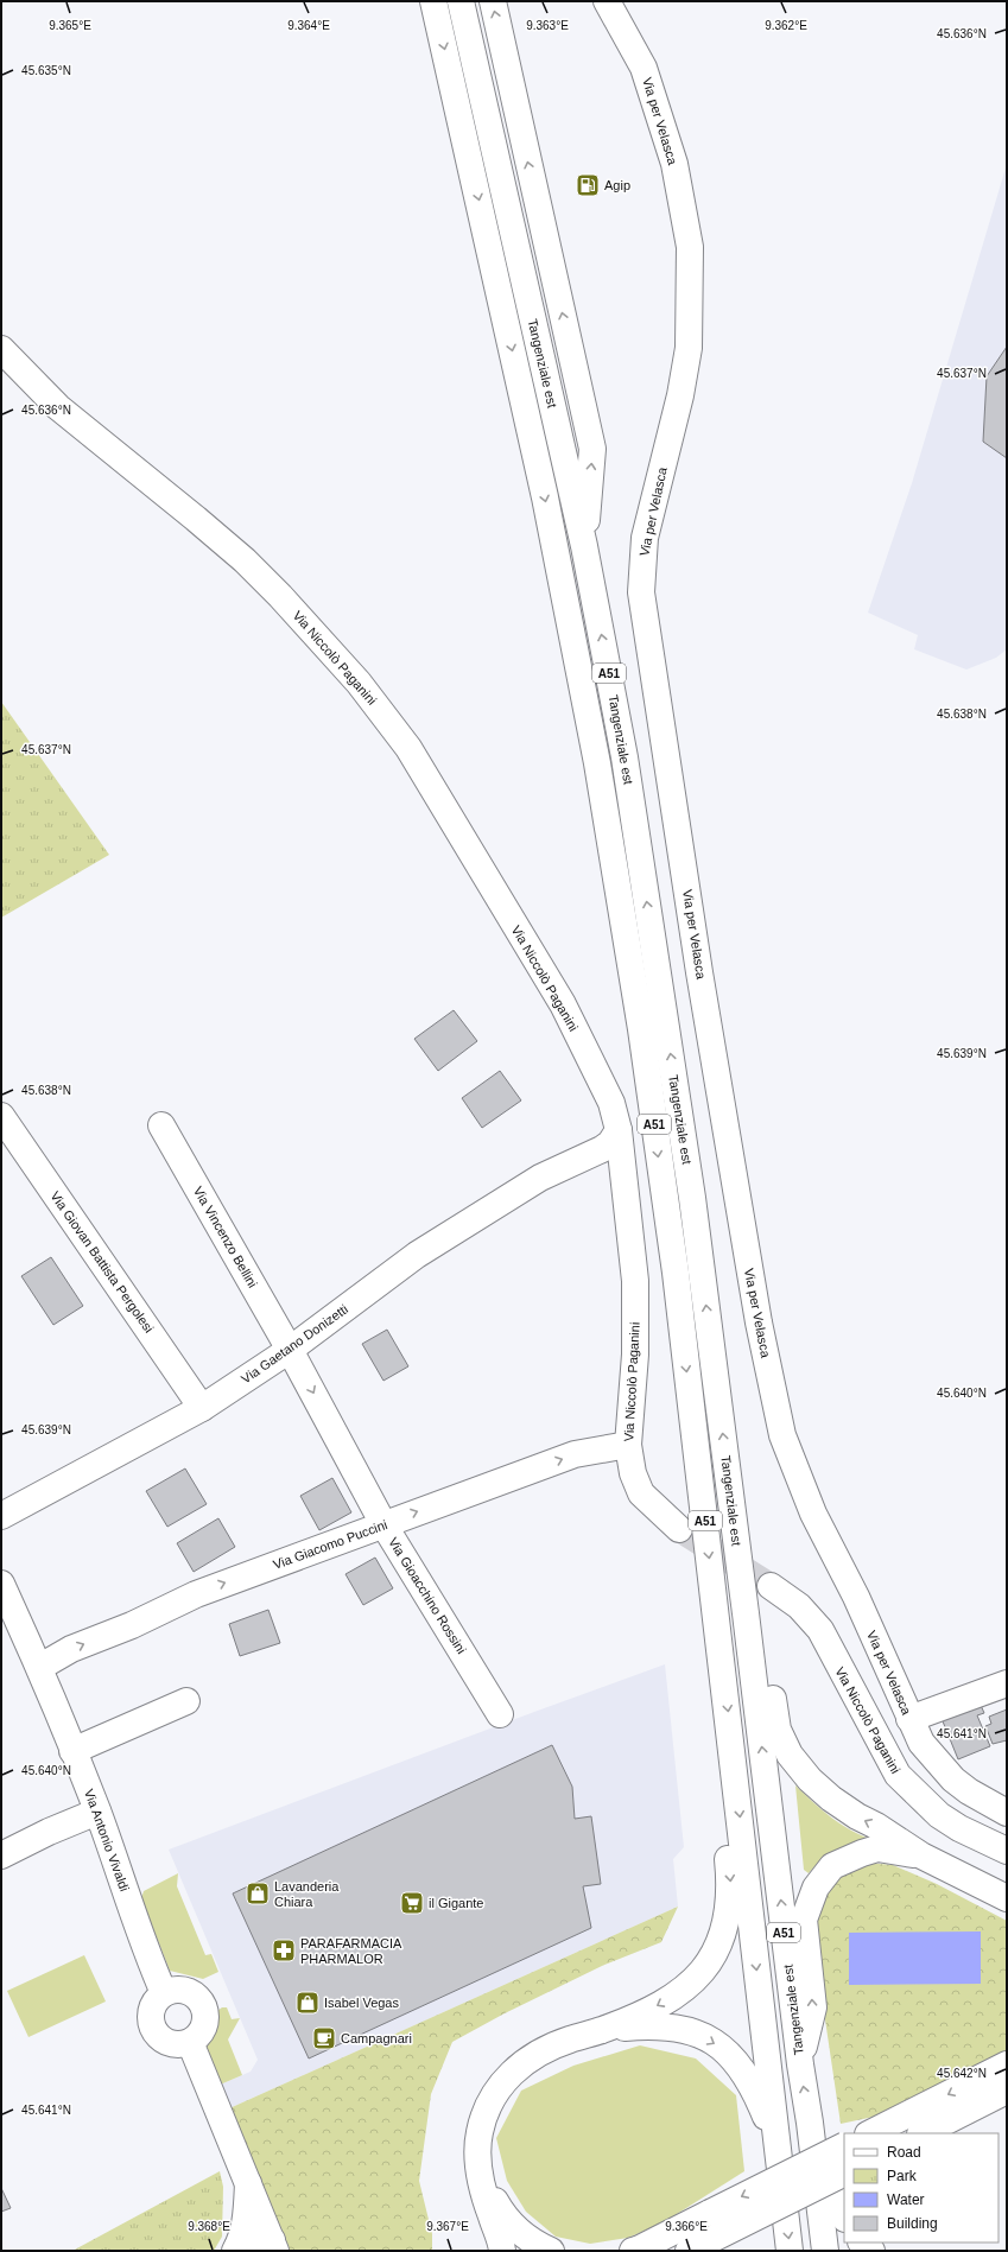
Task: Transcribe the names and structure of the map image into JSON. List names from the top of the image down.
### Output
{
  "streets": {
    "main road": [
      "Via per Velasca",
      "Tangenziale est",
      "Via Niccolò Paganini",
      "A51",
      "Via Vincenzo Bellini",
      "Via Giovan Battista Pergolesi",
      "Via Gaetano Donizetti",
      "Via Giacomo Puccini",
      "Via Gioacchino Rossini",
      "Via Antonio Vivaldi"
    ]
  },
  "crossings": [
    ["Via Niccolò Paganini", "Via Gaetano Donizetti"],
    ["Via Niccolò Paganini", "Via Giacomo Puccini"],
    ["Via Vincenzo Bellini", "Via Gaetano Donizetti"],
    ["Via Vincenzo Bellini", "Via Gioacchino Rossini"],
    ["Via Giovan Battista Pergolesi", "Via Gaetano Donizetti"],
    ["Via Gaetano Donizetti", "Via Gioacchino Rossini"],
    ["Via Giacomo Puccini", "Via Gioacchino Rossini"],
    ["Via Giacomo Puccini", "Via Antonio Vivaldi"]
  ],
  "one_way": ["Via Giacomo Puccini", "Via Gioacchino Rossini"],
  "places": {
    "fuel station": ["Agip"],
    "shop": ["Lavanderia Chiara", "Isabel Vegas"],
    "supermarket": ["il Gigante"],
    "pharmacy": ["PARAFARMACIA PHARMALOR"],
    "cafe": ["Campagnari"]
  },
  "legend": [
    "Road",
    "Park",
    "Water",
    "Building"
  ],
  "coordinates": [
    "9.365°E",
    "9.364°E",
    "9.363°E",
    "9.362°E",
    "45.636°N",
    "45.635°N",
    "45.637°N",
    "45.638°N",
    "45.639°N",
    "45.640°N",
    "45.641°N",
    "45.642°N",
    "9.368°E",
    "9.367°E",
    "9.366°E"
  ]
}
